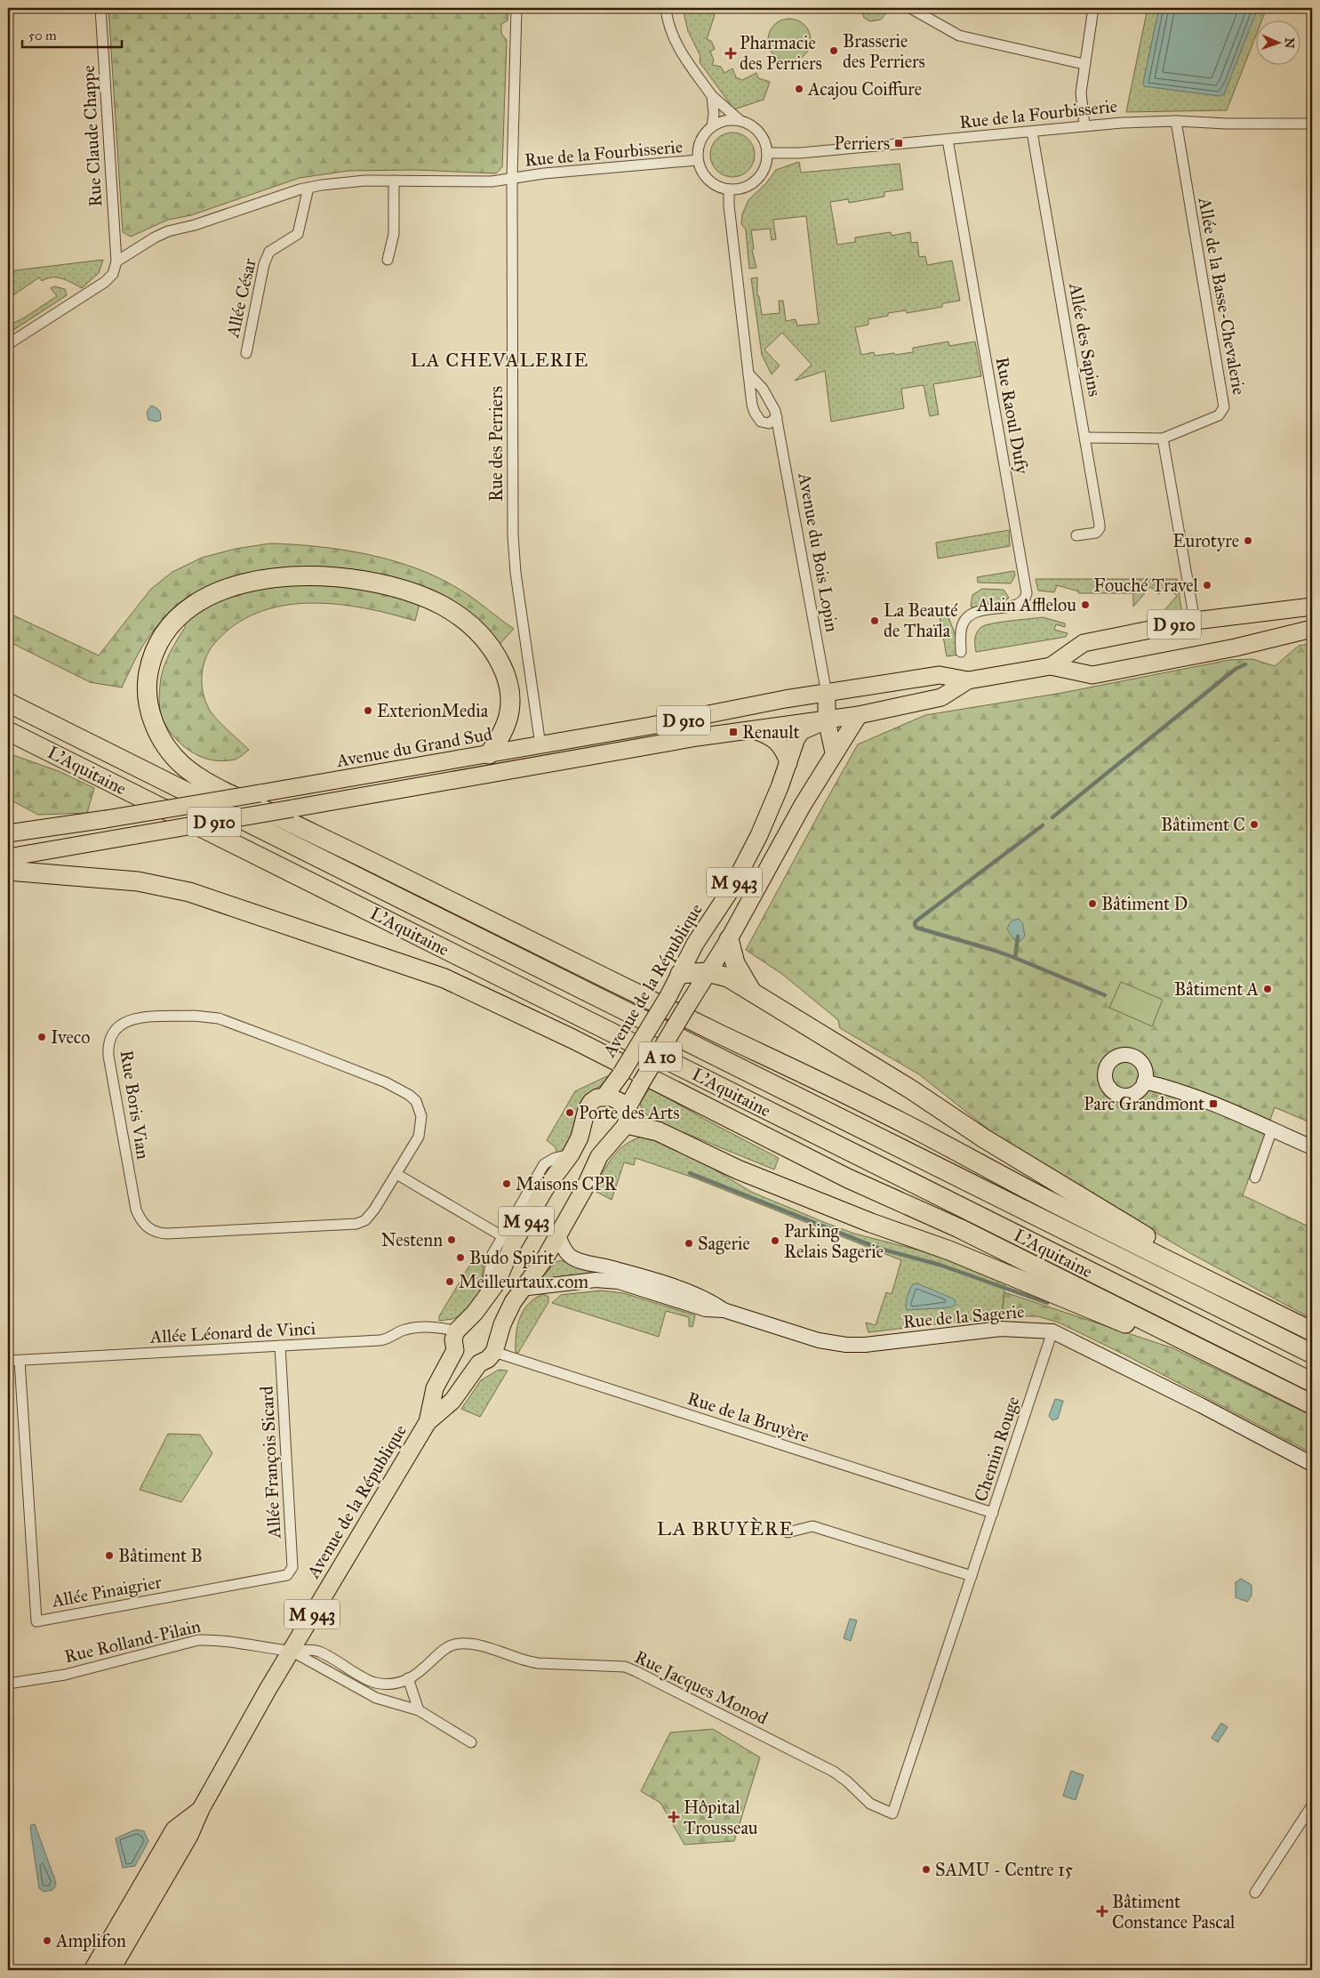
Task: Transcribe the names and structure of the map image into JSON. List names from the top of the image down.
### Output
{
  "streets": {
    "highway": ["L'Aquitaine", "A 10"],
    "main road": [
      "D 910",
      "Avenue du Grand Sud",
      "M 943",
      "Avenue de la République"
    ],
    "street": [
      "Rue de la Fourbisserie",
      "Rue Claude Chappe",
      "Allée de la Basse-Chevalerie",
      "Allée César",
      "Allée des Sapins",
      "Rue Raoul Dufy",
      "Rue des Perriers",
      "Avenue du Bois Lopin",
      "Rue Boris Vian",
      "Rue de la Sagerie",
      "Allée Léonard de Vinci",
      "Rue de la Bruyère",
      "Chemin Rouge",
      "Allée François Sicard",
      "Allée Pinaigrier",
      "Rue Rolland-Pilain",
      "Rue Jacques Monod"
    ]
  },
  "crossings": [
    ["Rue de la Fourbisserie", "Rue Claude Chappe"],
    ["Rue de la Fourbisserie", "Allée de la Basse-Chevalerie"],
    ["Rue de la Fourbisserie", "Allée César"],
    ["Rue de la Fourbisserie", "Allée des Sapins"],
    ["Rue de la Fourbisserie", "Rue Raoul Dufy"],
    ["Rue de la Fourbisserie", "Rue des Perriers"],
    ["Allée de la Basse-Chevalerie", "Allée des Sapins"],
    ["Rue des Perriers", "Avenue du Grand Sud"],
    ["Avenue du Bois Lopin", "D 910"],
    ["Avenue du Bois Lopin", "Avenue du Grand Sud"],
    ["D 910", "Avenue du Grand Sud"],
    ["D 910", "M 943"],
    ["D 910", "Avenue de la République"],
    ["M 943", "Avenue de la République"],
    ["M 943", "Rue de la Sagerie"],
    ["M 943", "Rue de la Bruyère"],
    ["Avenue de la République", "Allée Léonard de Vinci"],
    ["Avenue de la République", "Rue de la Bruyère"],
    ["Avenue de la République", "Rue Rolland-Pilain"],
    ["Rue de la Sagerie", "Chemin Rouge"],
    ["Allée Léonard de Vinci", "Allée François Sicard"],
    ["Allée Léonard de Vinci", "Allée Pinaigrier"],
    ["Rue de la Bruyère", "Chemin Rouge"],
    ["Chemin Rouge", "Rue Jacques Monod"],
    ["Allée François Sicard", "Allée Pinaigrier"]
  ],
  "districts": ["LA CHEVALERIE", "LA BRUYÈRE"],
  "places": {
    "other": [
      "Brasserie des Perriers",
      "Acajou Coiffure",
      "Eurotyre",
      "Fouché Travel",
      "Alain Afflelou",
      "La Beauté de Thaïla",
      "ExterionMedia",
      "Bâtiment C",
      "Bâtiment D",
      "Bâtiment A",
      "Iveco",
      "Porte des Arts",
      "Maisons CPR",
      "Nestenn",
      "Parking Relais Sagerie",
      "Sagerie",
      "Budo Spirit",
      "Meilleurtaux.com",
      "Bâtiment B",
      "SAMU - Centre 15",
      "Amplifon"
    ],
    "health": ["Pharmacie des Perriers", "Hôpital Trousseau", "Bâtiment Constance Pascal"],
    "transit": ["Perriers", "Renault", "Parc Grandmont"]
  },
  "scale_bar": "50 m",
  "north": "right"
}
